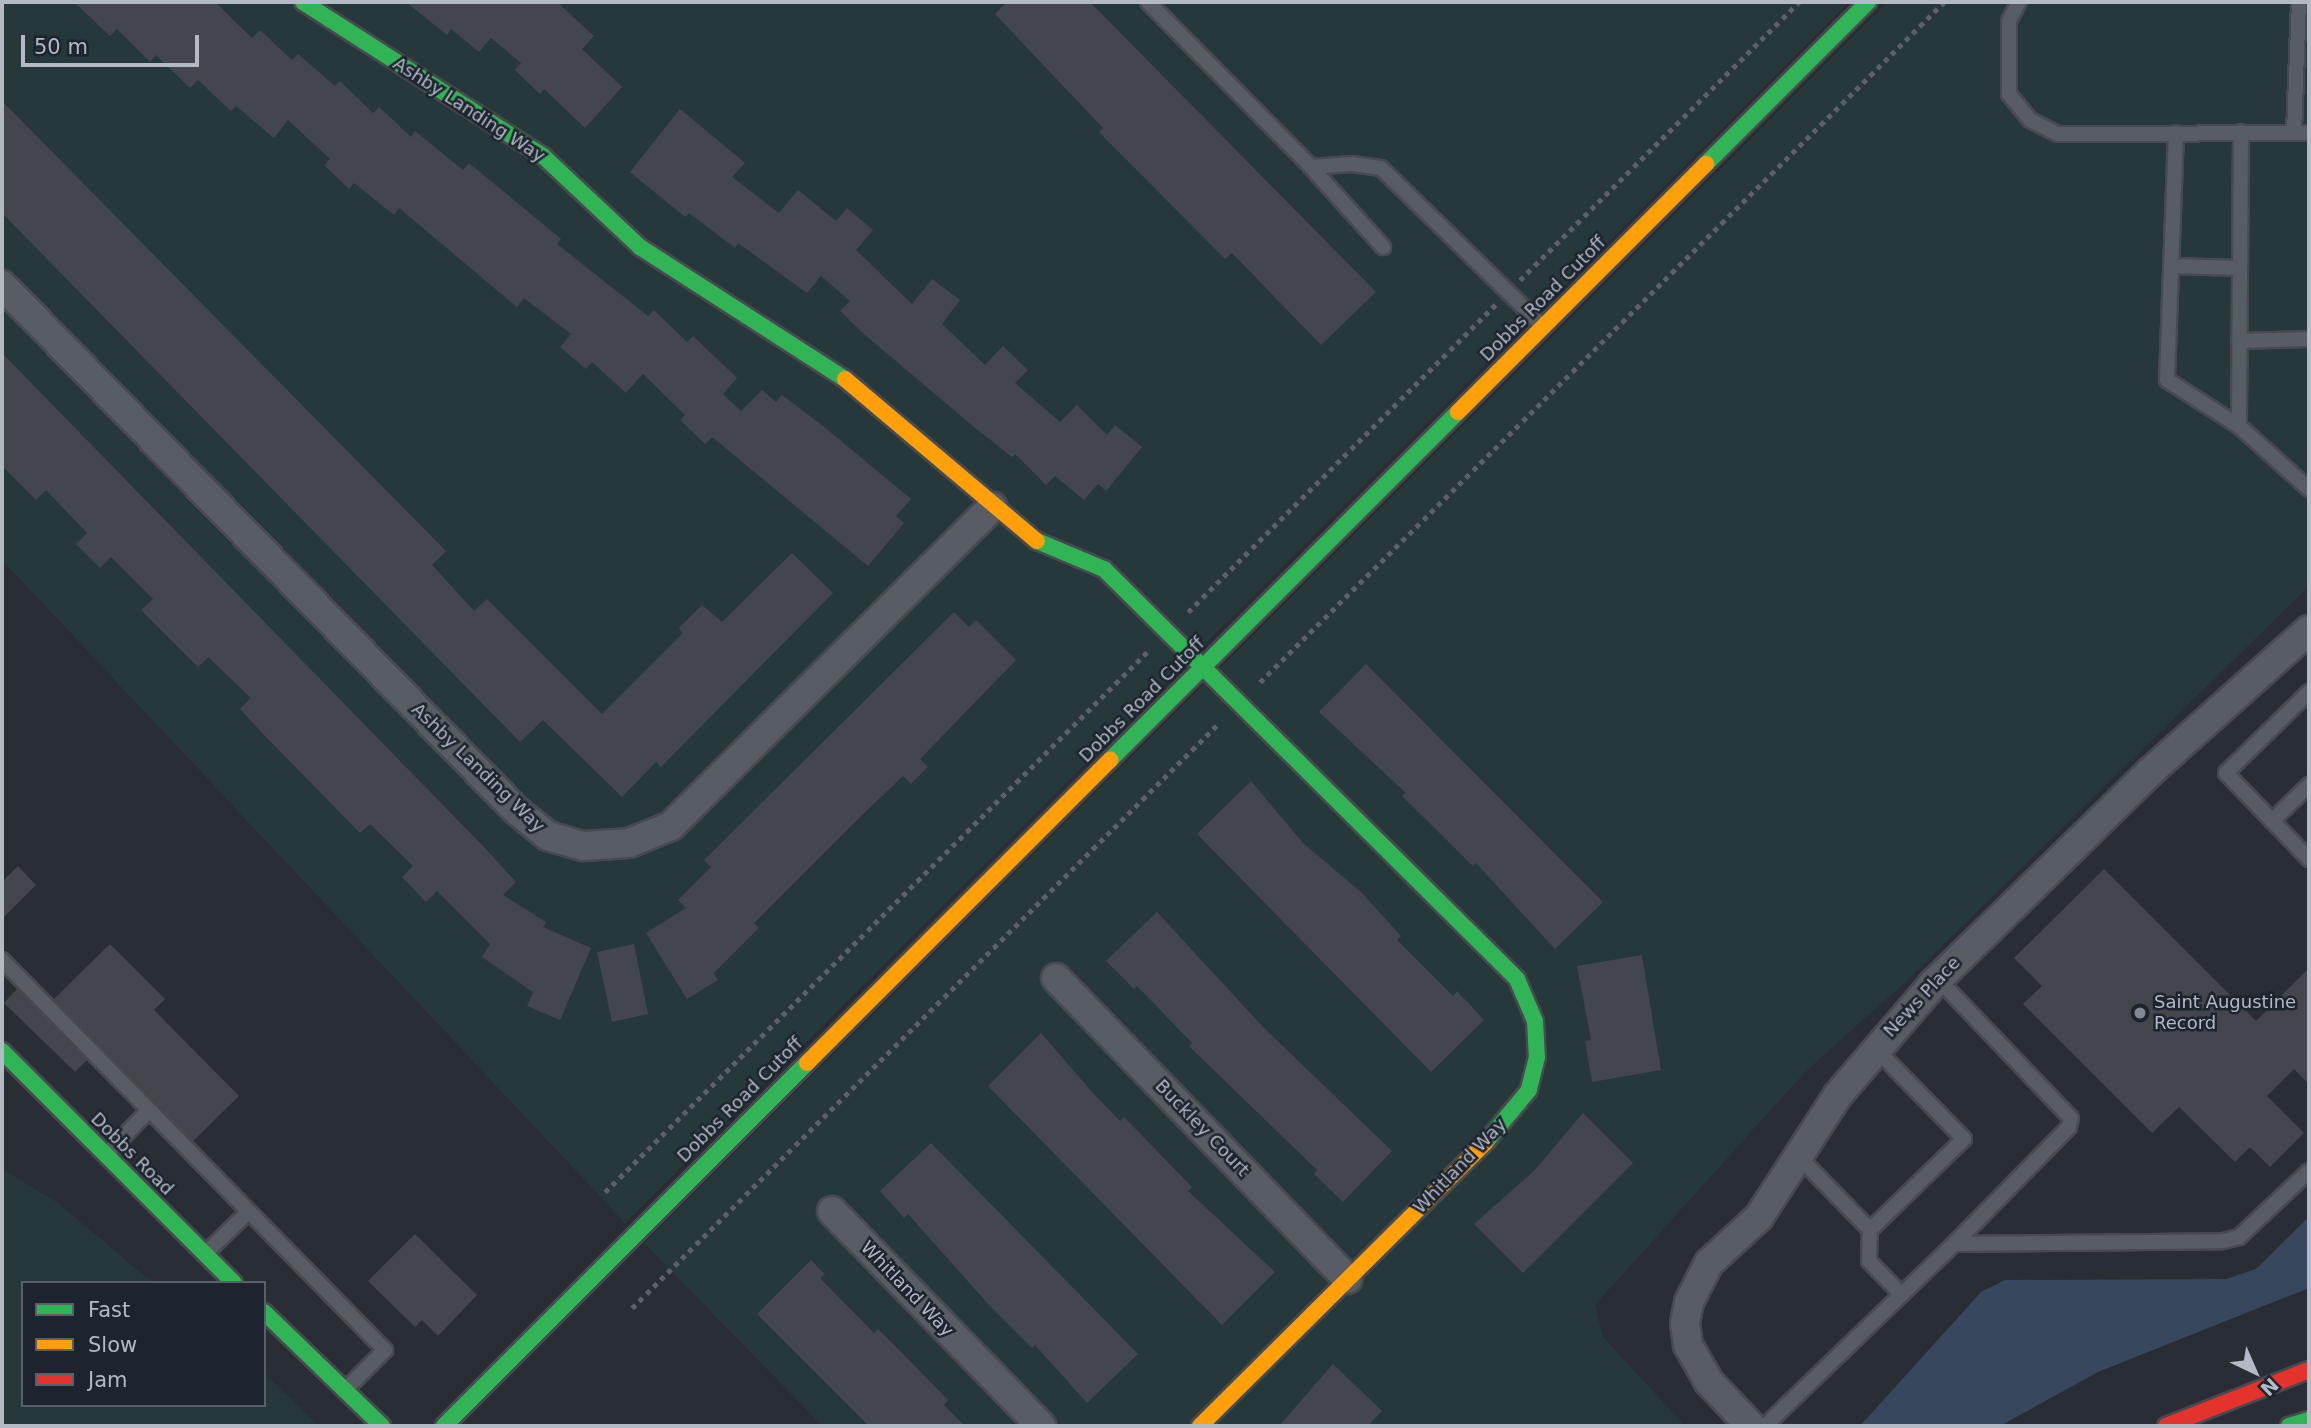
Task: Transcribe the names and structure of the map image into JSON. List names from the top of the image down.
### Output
{
  "streets": {
    "street": [
      "Ashby Landing Way",
      "Dobbs Road Cutoff",
      "News Place",
      "Buckley Court",
      "Dobbs Road",
      "Whitland Way"
    ]
  },
  "crossings": [
    ["Ashby Landing Way", "Dobbs Road Cutoff"],
    ["Ashby Landing Way", "Whitland Way"],
    ["Dobbs Road Cutoff", "Whitland Way"],
    ["Buckley Court", "Whitland Way"]
  ],
  "places": ["Saint Augustine Record"],
  "legend": ["Fast", "Slow", "Jam"],
  "scale_bar": "50 m",
  "north": "bottom right"
}
